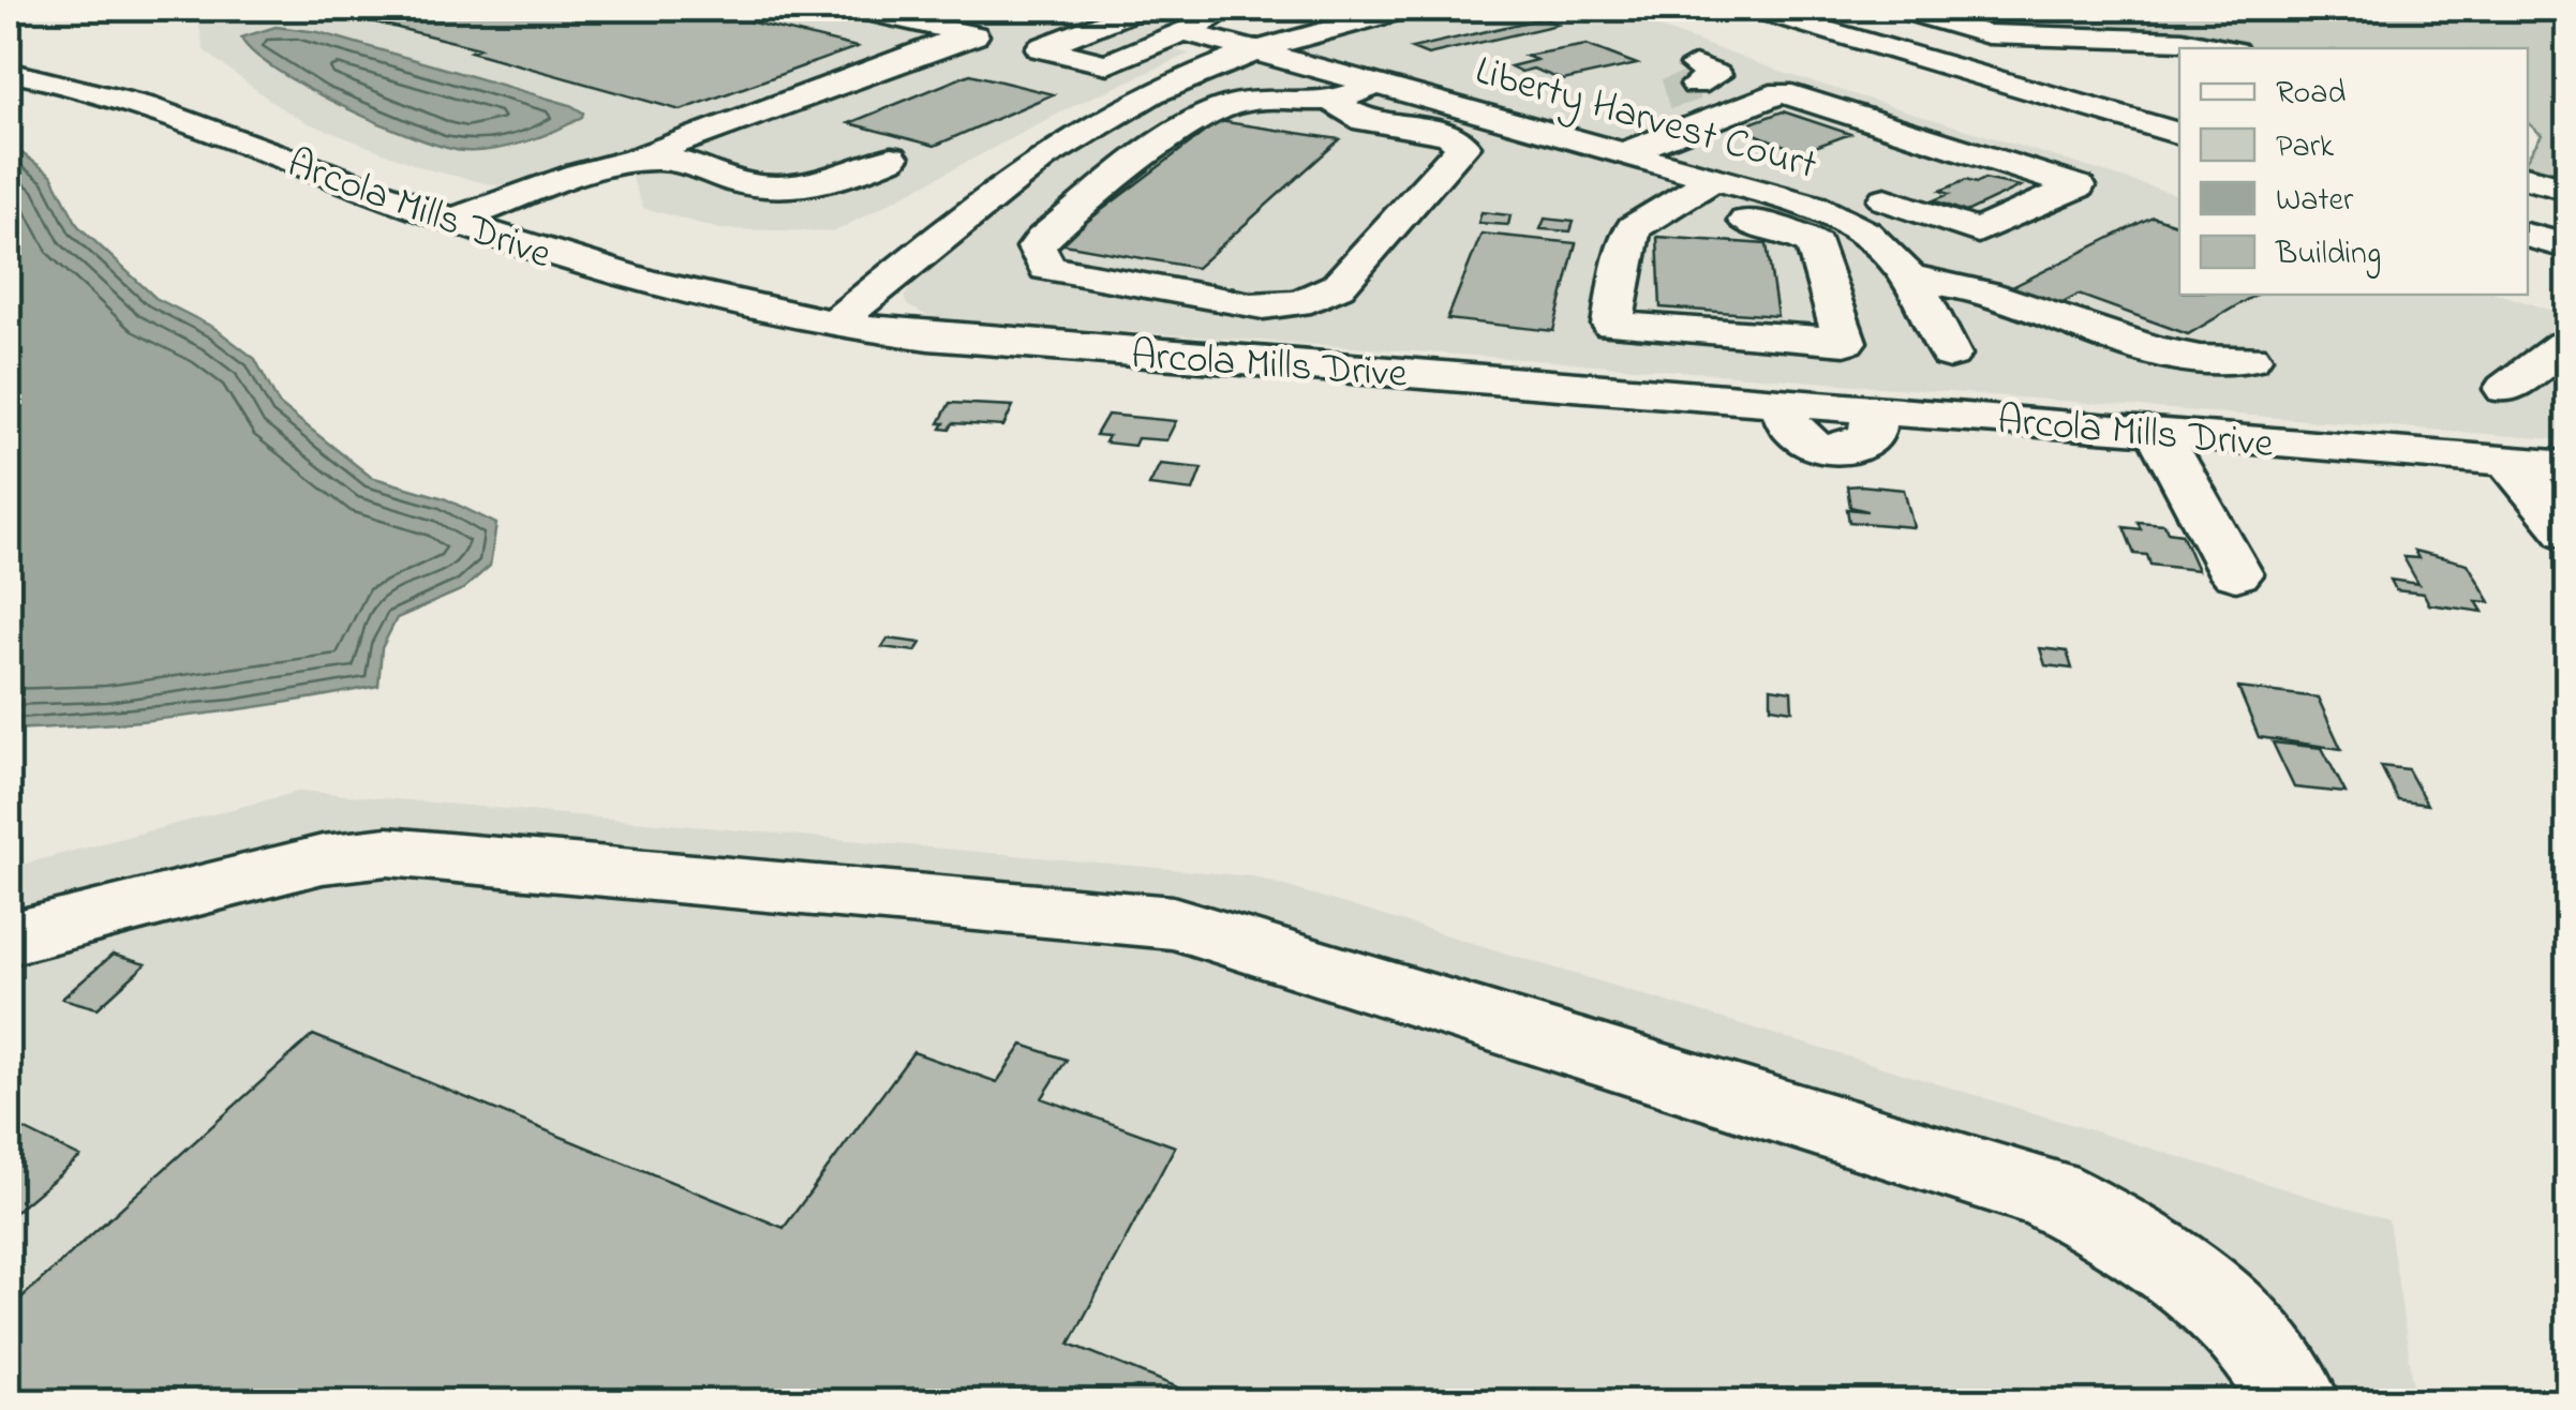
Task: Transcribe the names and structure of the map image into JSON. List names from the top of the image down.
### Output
{
  "streets": {
    "street": ["Liberty Harvest Court", "Arcola Mills Drive"]
  },
  "crossings": [
    ["Liberty Harvest Court", "Arcola Mills Drive"]
  ],
  "legend": [
    "Road",
    "Park",
    "Water",
    "Building"
  ]
}
